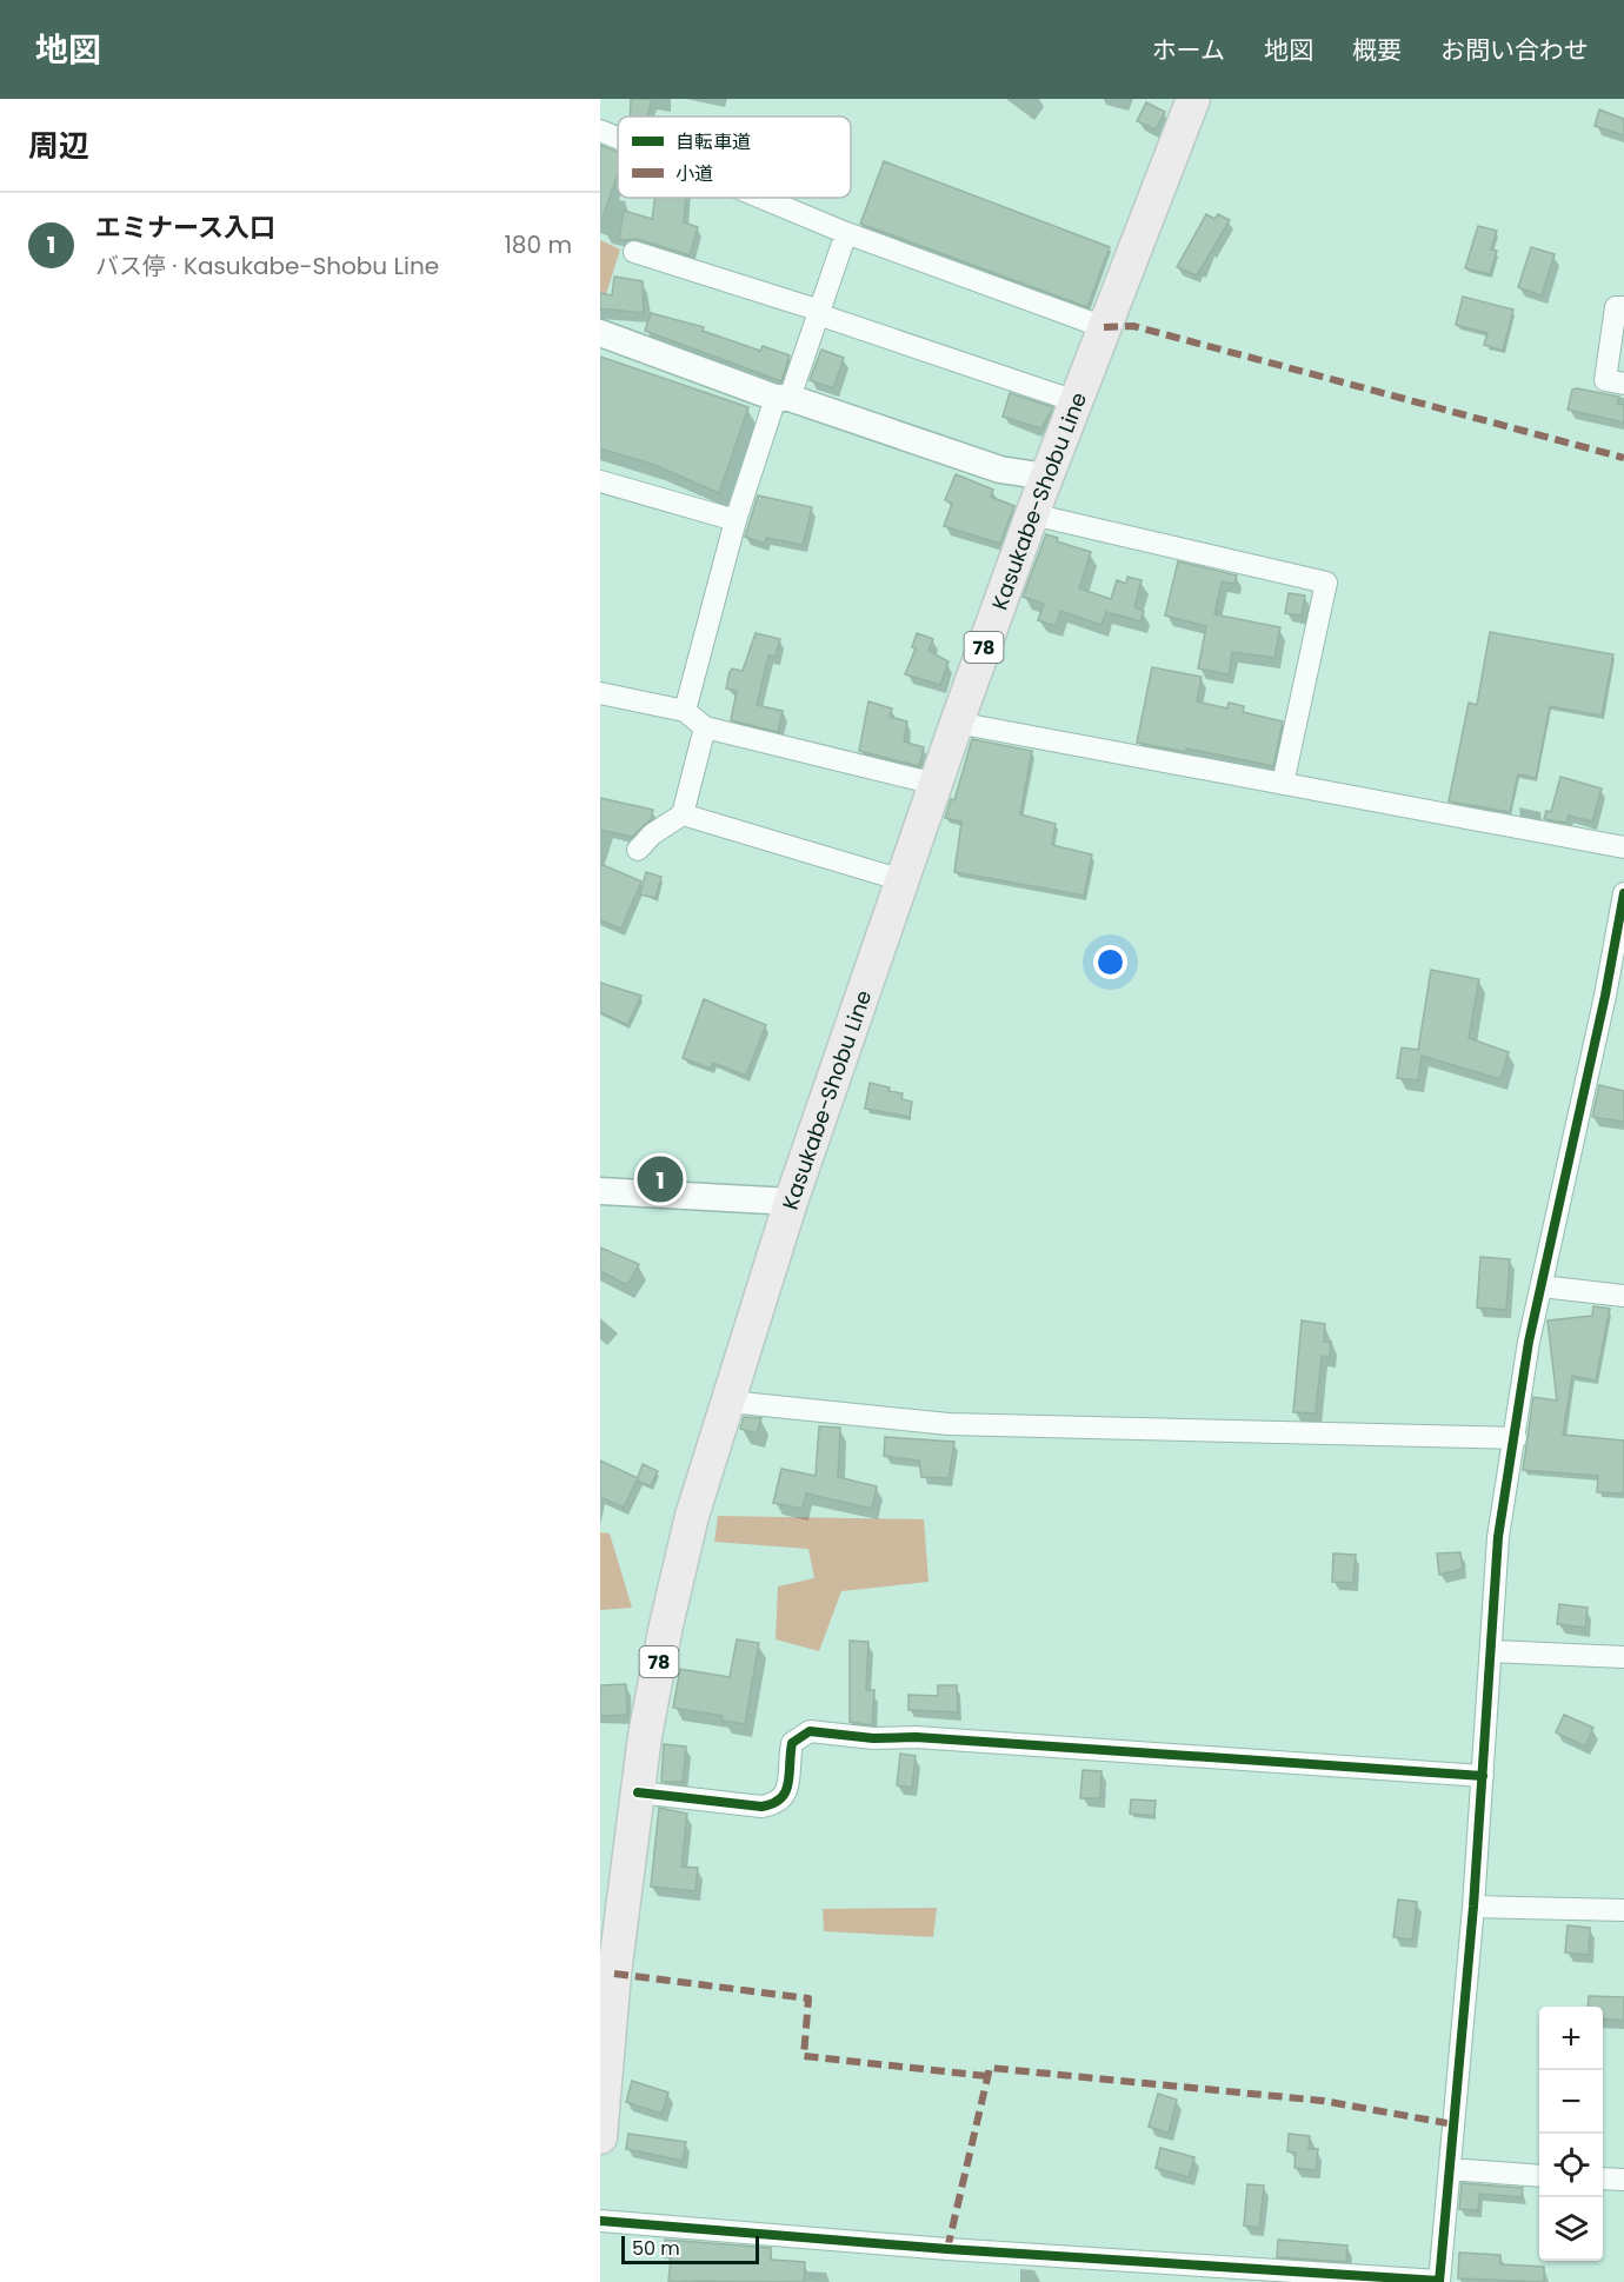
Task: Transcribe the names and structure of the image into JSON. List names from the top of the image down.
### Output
{
  "streets": {
    "main road": ["Kasukabe-Shobu Line", "78"]
  },
  "legend": ["自転車道", "小道"],
  "scale_bar": "50 m",
  "page": {
    "header": "地図",
    "nav": [
      "ホーム",
      "地図",
      "概要",
      "お問い合わせ"
    ],
    "heading": "周辺",
    "list": [
      {
        "mark": "1",
        "name": "エミナース入口",
        "note": "バス停 · Kasukabe-Shobu Line",
        "value": "180 m"
      }
    ],
    "pins": "1",
    "map_buttons": ["+", "−"],
    "scale": "50 m"
  }
}
